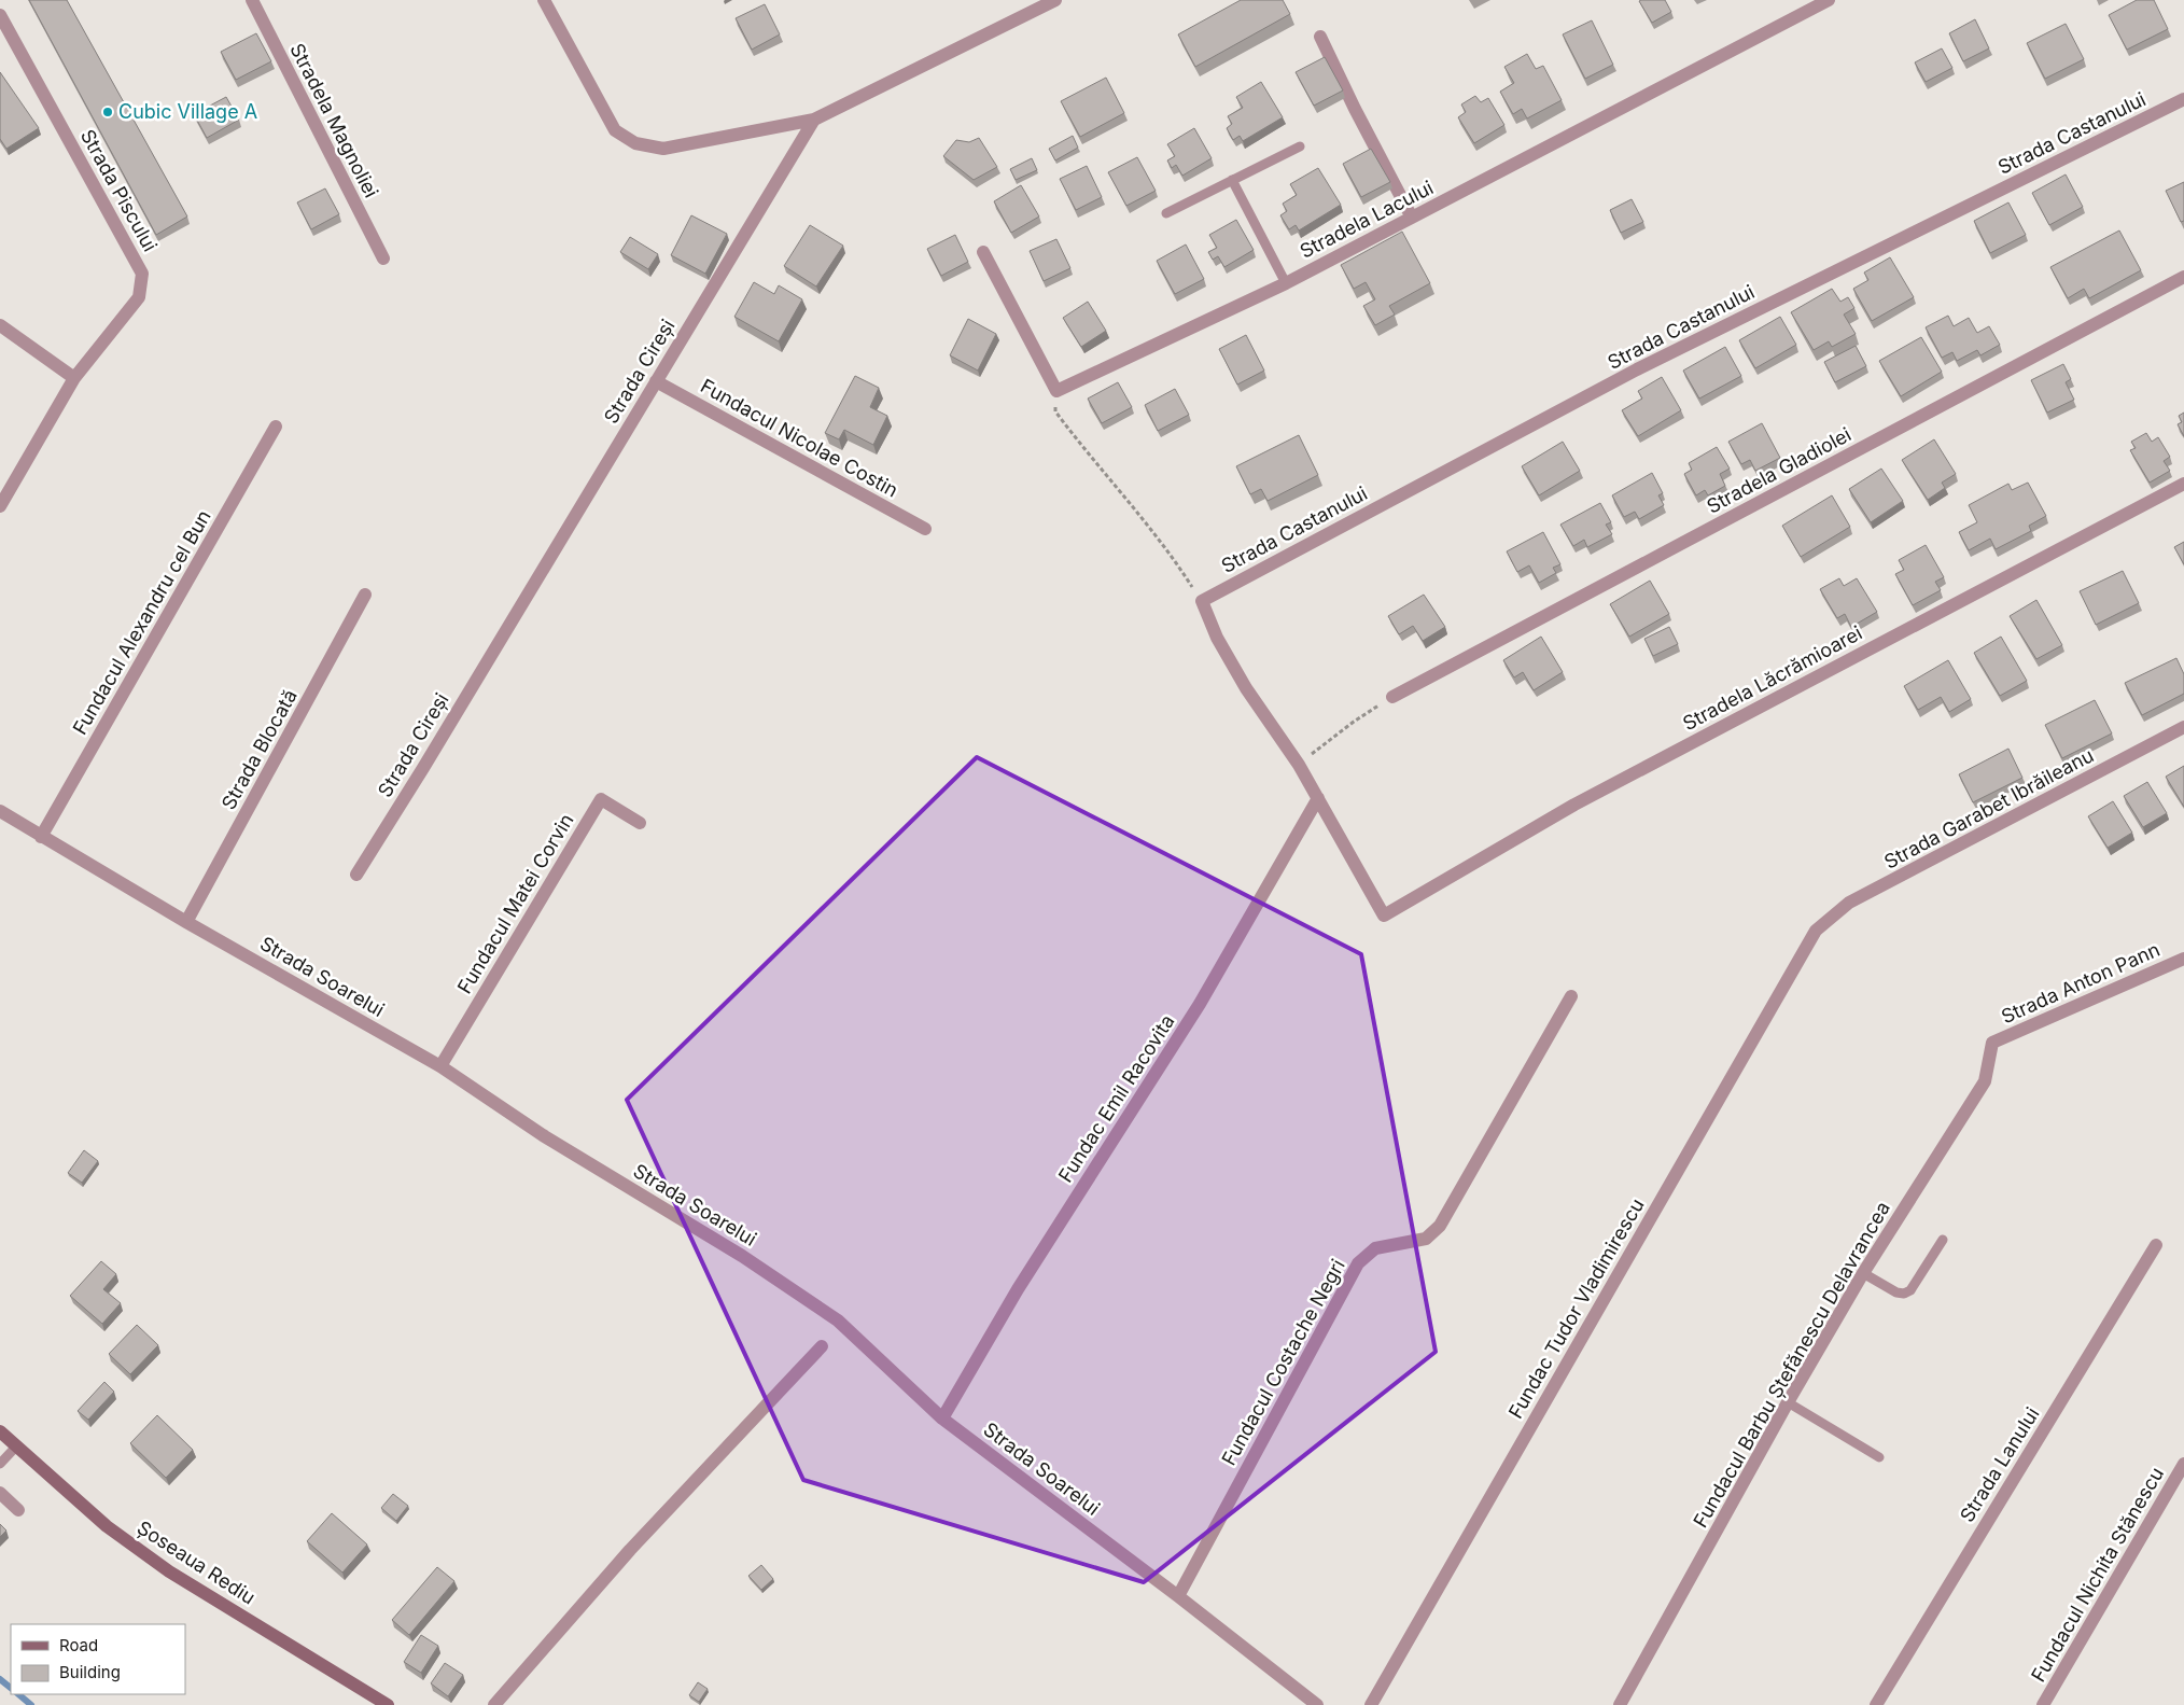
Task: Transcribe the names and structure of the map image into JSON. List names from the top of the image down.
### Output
{
  "streets": {
    "main road": ["Șoseaua Rediu"],
    "street": [
      "Stradela Magnoliei",
      "Strada Castanului",
      "Strada Piscului",
      "Stradela Lacului",
      "Strada Cireși",
      "Fundacul Nicolae Costin",
      "Stradela Gladiolei",
      "Fundacul Alexandru cel Bun",
      "Stradela Lăcrămioarei",
      "Strada Blocată",
      "Strada Garabet Ibrăileanu",
      "Fundacul Matei Corvin",
      "Strada Soarelui",
      "Strada Anton Pann",
      "Fundac Emil Racovita",
      "Fundac Tudor Vladimirescu",
      "Fundacul Costache Negri",
      "Fundacul Barbu Ștefănescu Delavrancea",
      "Strada Lanului",
      "Fundacul Nichita Stănescu"
    ]
  },
  "crossings": [
    ["Strada Cireși", "Fundacul Nicolae Costin"],
    ["Fundacul Alexandru cel Bun", "Strada Soarelui"],
    ["Stradela Lăcrămioarei", "Fundac Emil Racovita"],
    ["Strada Blocată", "Strada Soarelui"],
    ["Strada Garabet Ibrăileanu", "Fundac Tudor Vladimirescu"],
    ["Fundacul Matei Corvin", "Strada Soarelui"],
    ["Strada Soarelui", "Fundac Emil Racovita"],
    ["Strada Soarelui", "Fundacul Costache Negri"],
    ["Strada Anton Pann", "Fundacul Barbu Ștefănescu Delavrancea"]
  ],
  "places": ["Cubic Village A"],
  "legend": ["Road", "Building"]
}
